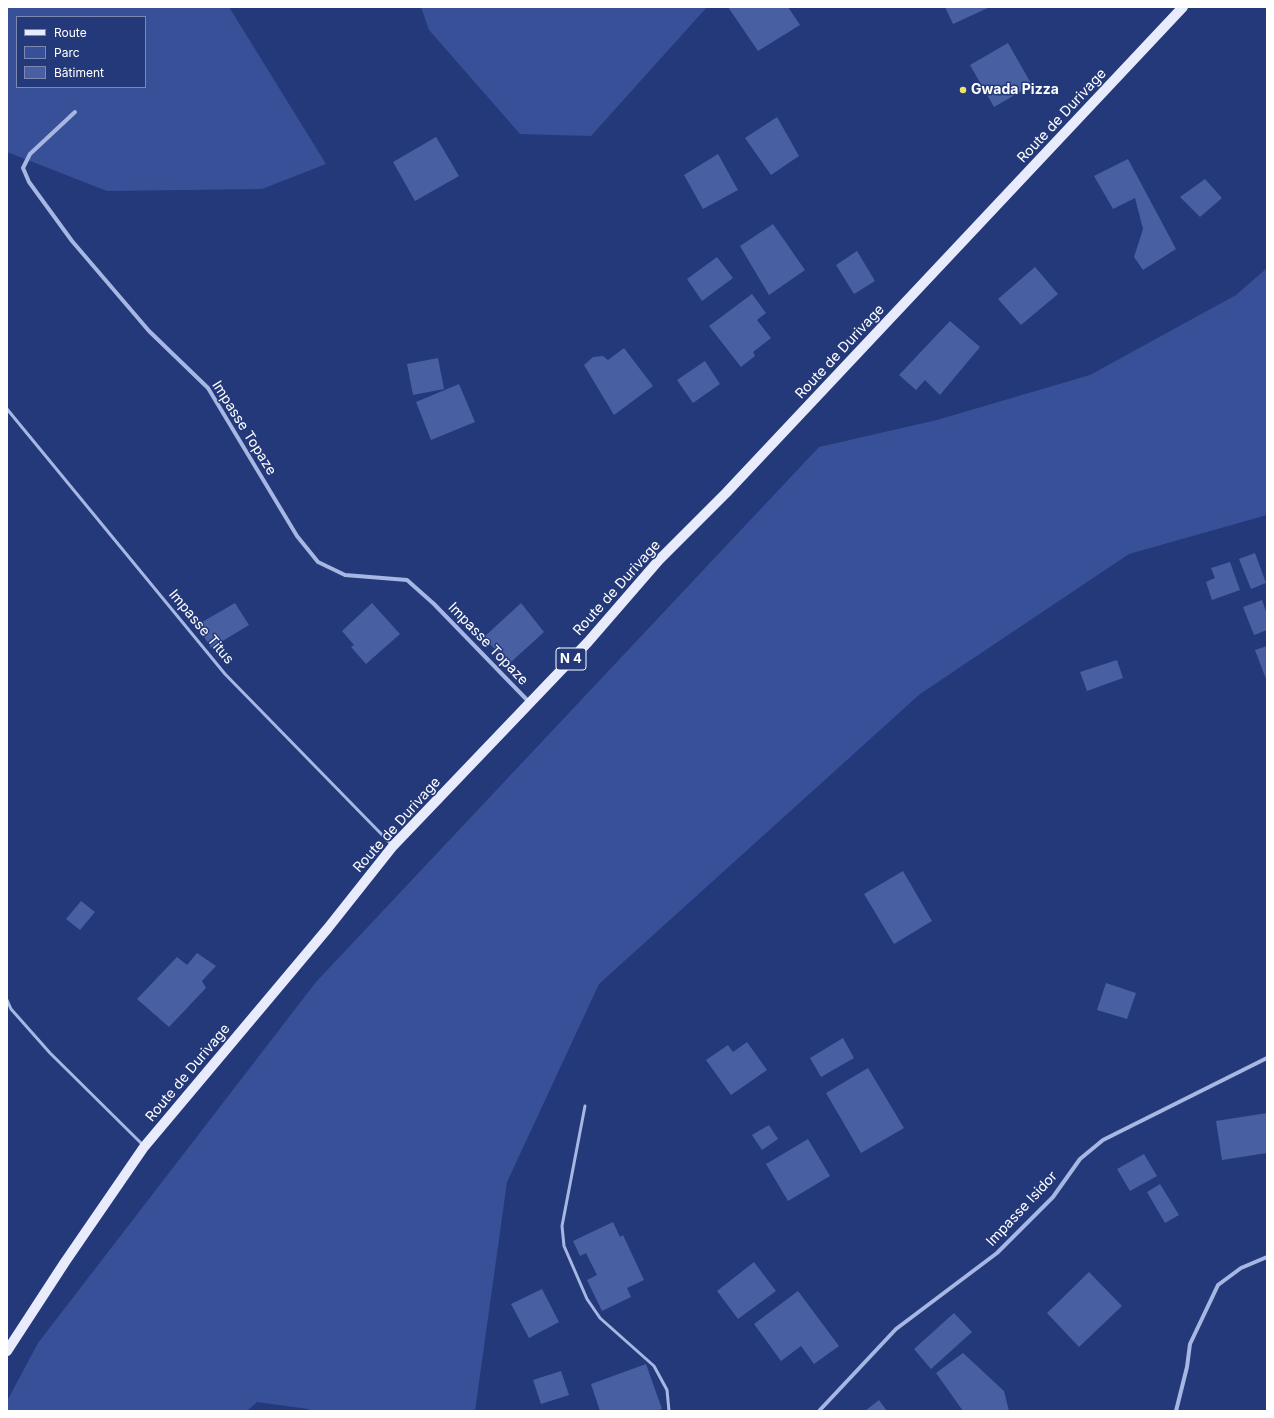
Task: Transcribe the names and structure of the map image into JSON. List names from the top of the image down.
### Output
{
  "streets": {
    "main road": ["Route de Durivage", "N 4"],
    "street": ["Impasse Topaze", "Impasse Isidor"],
    "lane": ["Impasse Titus"]
  },
  "crossings": [
    ["Route de Durivage", "Impasse Topaze"],
    ["Route de Durivage", "Impasse Titus"]
  ],
  "places": ["Gwada Pizza"],
  "legend": ["Route", "Parc", "Bâtiment"]
}
